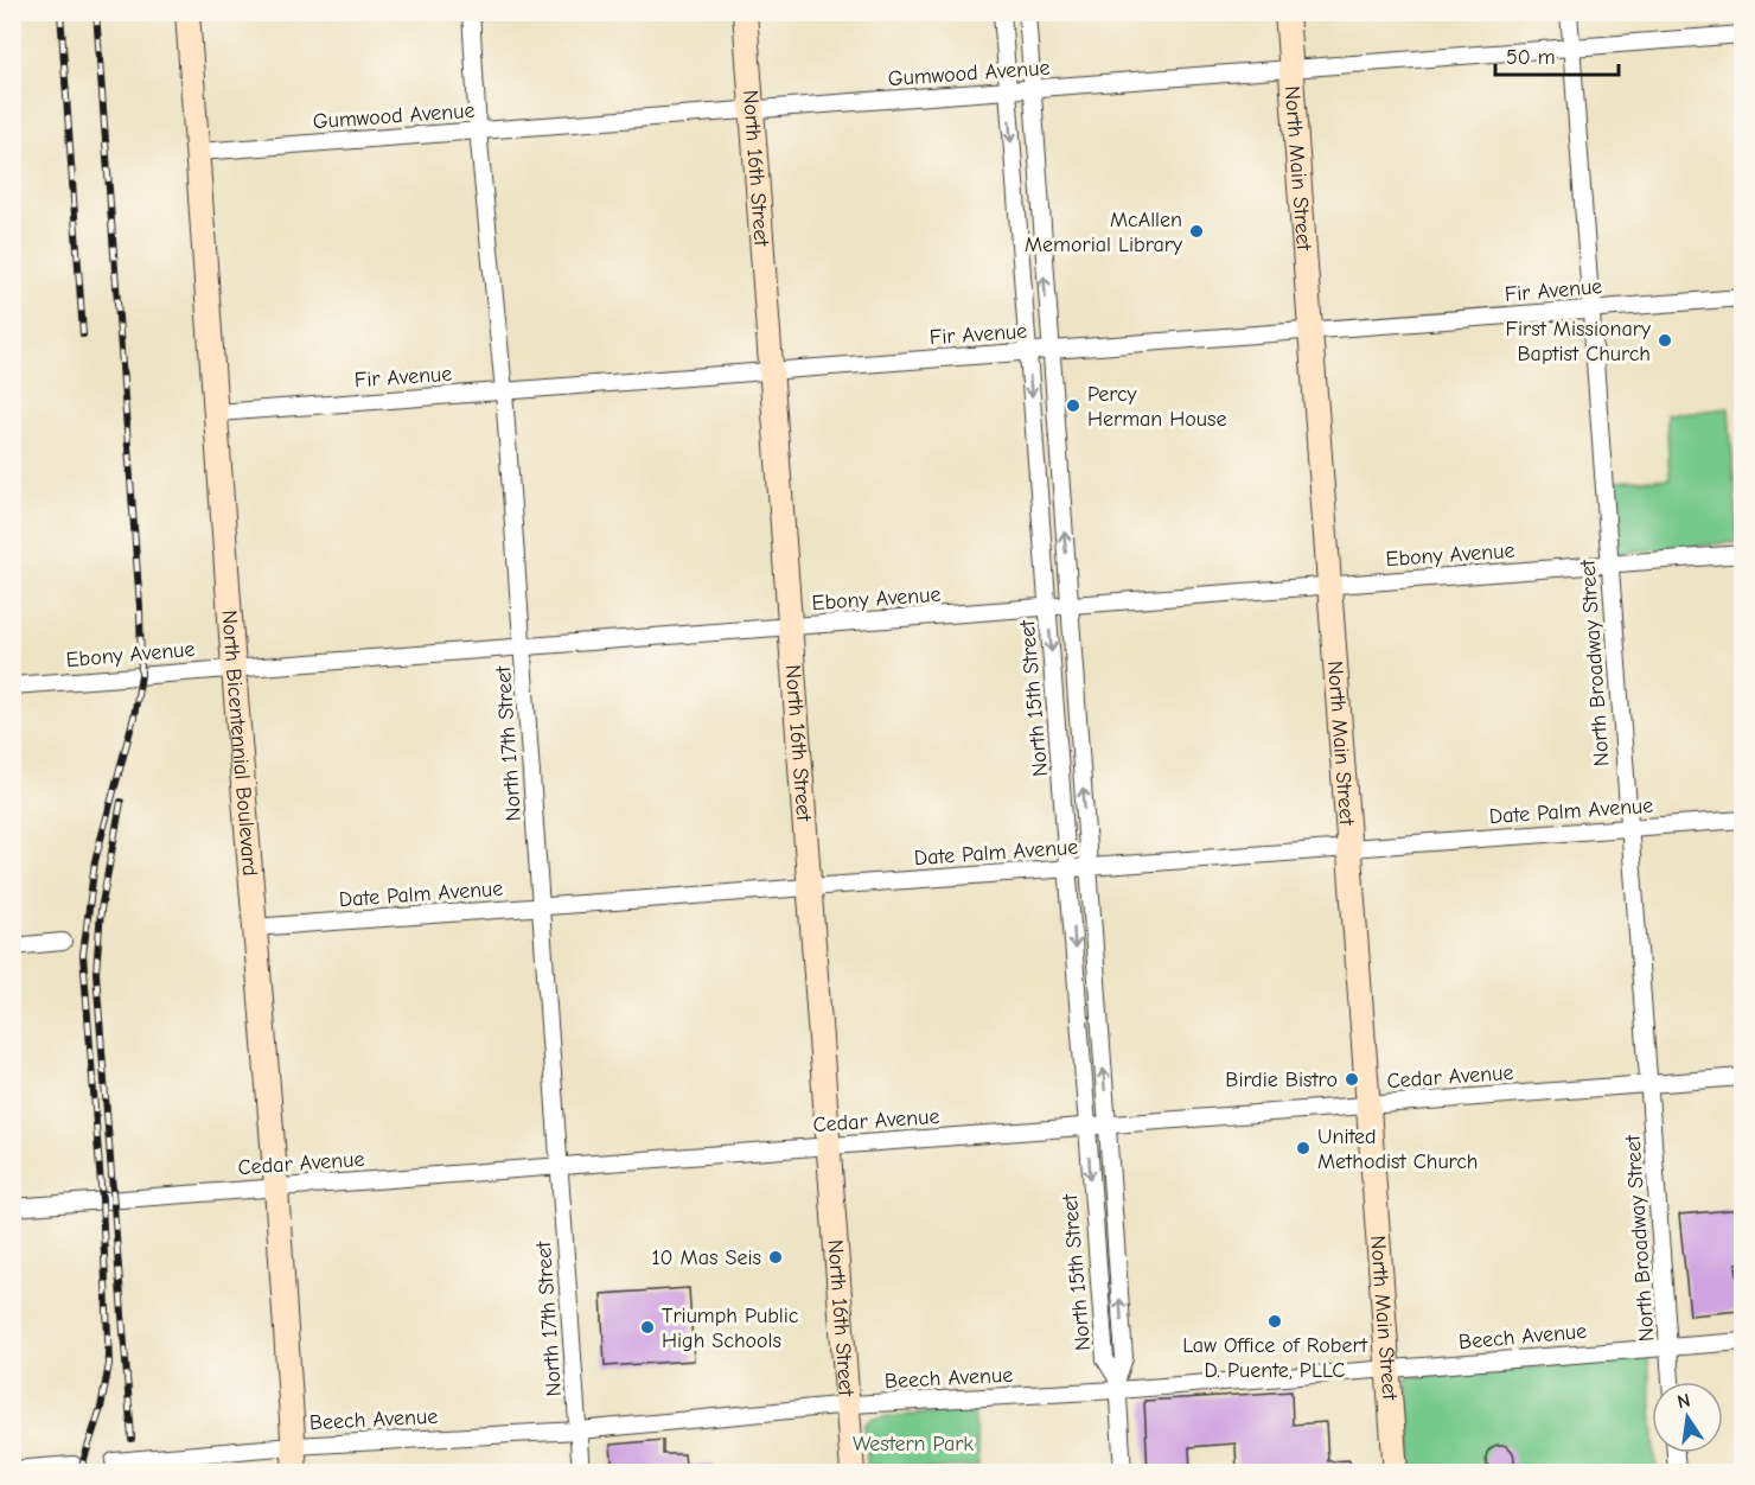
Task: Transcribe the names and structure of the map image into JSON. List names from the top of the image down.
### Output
{
  "streets": {
    "street": [
      "Gumwood Avenue",
      "North 16th Street",
      "North Main Street",
      "Fir Avenue",
      "Ebony Avenue",
      "North Broadway Street",
      "North 15th Street",
      "North Bicentennial Boulevard",
      "North 17th Street",
      "Date Palm Avenue",
      "Cedar Avenue",
      "Beech Avenue"
    ]
  },
  "crossings": [
    ["Gumwood Avenue", "North 16th Street"],
    ["Gumwood Avenue", "North Main Street"],
    ["Gumwood Avenue", "North Broadway Street"],
    ["Gumwood Avenue", "North 15th Street"],
    ["Gumwood Avenue", "North Bicentennial Boulevard"],
    ["Gumwood Avenue", "North 17th Street"],
    ["North 16th Street", "Fir Avenue"],
    ["North 16th Street", "Ebony Avenue"],
    ["North 16th Street", "Date Palm Avenue"],
    ["North 16th Street", "Cedar Avenue"],
    ["North 16th Street", "Beech Avenue"],
    ["North Main Street", "Fir Avenue"],
    ["North Main Street", "Ebony Avenue"],
    ["North Main Street", "Date Palm Avenue"],
    ["North Main Street", "Cedar Avenue"],
    ["North Main Street", "Beech Avenue"],
    ["Fir Avenue", "North Broadway Street"],
    ["Fir Avenue", "North 15th Street"],
    ["Fir Avenue", "North Bicentennial Boulevard"],
    ["Fir Avenue", "North 17th Street"],
    ["Ebony Avenue", "North Broadway Street"],
    ["Ebony Avenue", "North 15th Street"],
    ["Ebony Avenue", "North Bicentennial Boulevard"],
    ["Ebony Avenue", "North 17th Street"],
    ["North Broadway Street", "Date Palm Avenue"],
    ["North Broadway Street", "Cedar Avenue"],
    ["North Broadway Street", "Beech Avenue"],
    ["North 15th Street", "Date Palm Avenue"],
    ["North 15th Street", "Cedar Avenue"],
    ["North 15th Street", "Beech Avenue"],
    ["North Bicentennial Boulevard", "Date Palm Avenue"],
    ["North Bicentennial Boulevard", "Cedar Avenue"],
    ["North Bicentennial Boulevard", "Beech Avenue"],
    ["North 17th Street", "Date Palm Avenue"],
    ["North 17th Street", "Cedar Avenue"],
    ["North 17th Street", "Beech Avenue"]
  ],
  "parks": ["Western Park"],
  "places": [
    "McAllen Memorial Library",
    "First Missionary Baptist Church",
    "Percy Herman House",
    "Birdie Bistro",
    "United Methodist Church",
    "10 Mas Seis",
    "Law Office of Robert D. Puente, PLLC",
    "Triumph Public High Schools"
  ],
  "scale_bar": "50 m",
  "north": "top"
}
